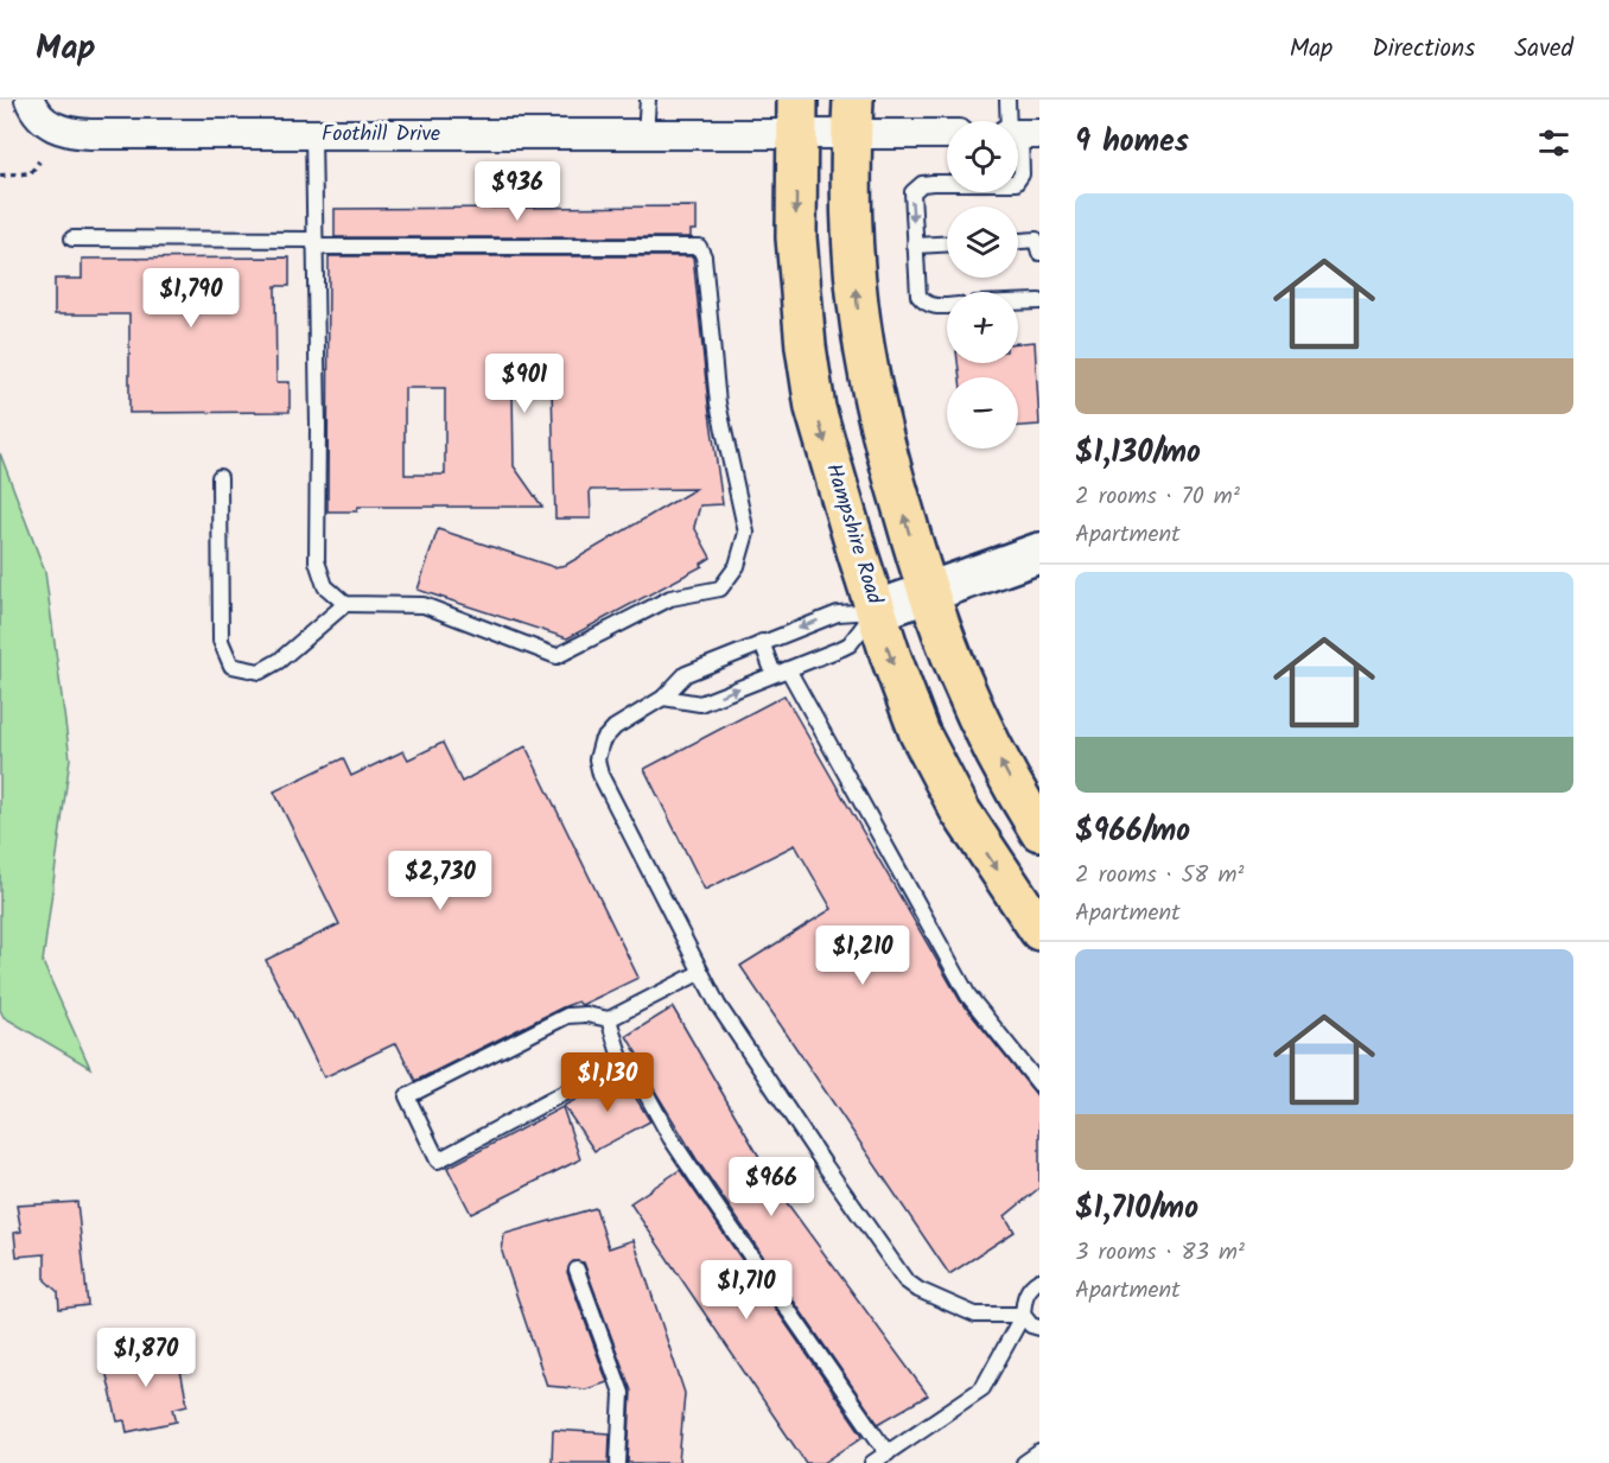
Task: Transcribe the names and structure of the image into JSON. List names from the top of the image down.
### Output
{
  "streets": {
    "main road": ["Hampshire Road"],
    "street": ["Foothill Drive"]
  },
  "crossings": [
    ["Foothill Drive", "Hampshire Road"]
  ],
  "page": {
    "header": "Map",
    "nav": ["Map", "Directions", "Saved"],
    "heading": "9 homes",
    "map_buttons": ["+", "−"],
    "price": [
      "$936",
      "$1,790",
      "$901",
      "$2,730",
      "$1,210",
      "$1,130",
      "$966",
      "$1,710",
      "$1,870"
    ],
    "list": [
      {
        "name": "$1,130/mo",
        "note": "2 rooms · 70 m² · Apartment"
      },
      {
        "name": "$966/mo",
        "note": "2 rooms · 58 m² · Apartment"
      },
      {
        "name": "$1,710/mo",
        "note": "3 rooms · 83 m² · Apartment"
      }
    ]
  }
}
